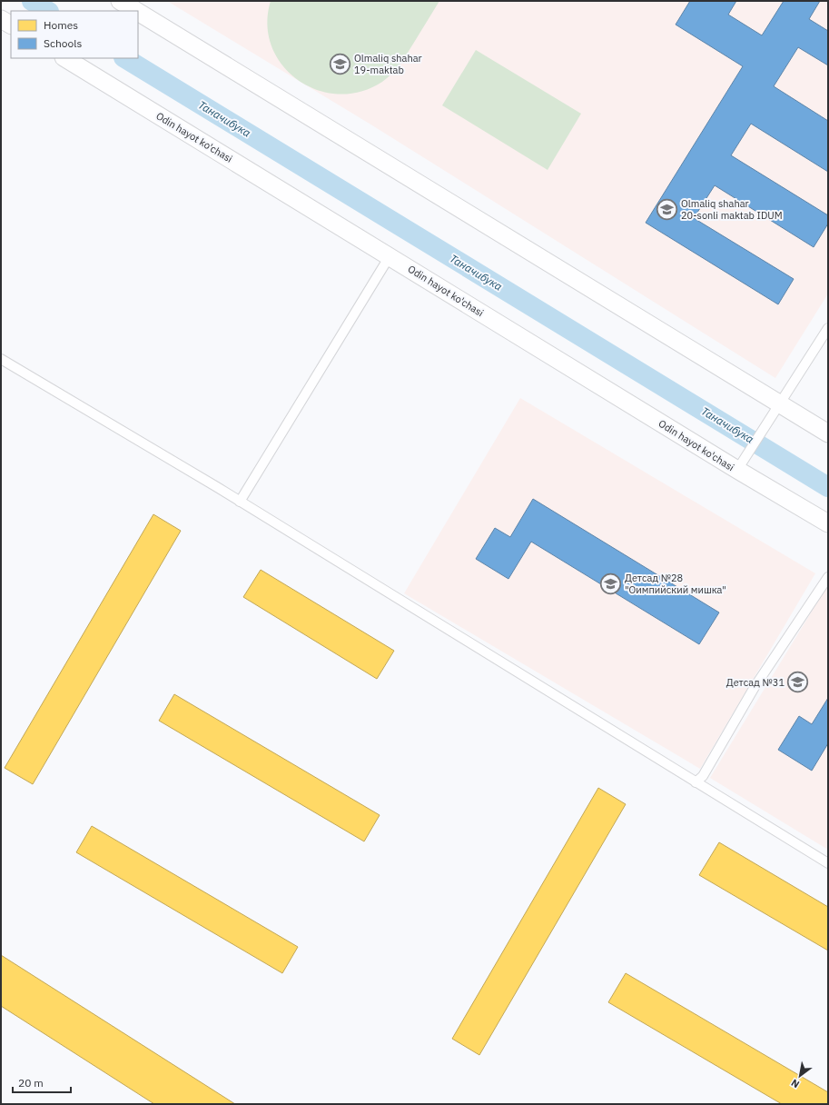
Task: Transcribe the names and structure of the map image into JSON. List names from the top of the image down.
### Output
{
  "streets": {
    "street": ["Odin hayot ko'chasi"]
  },
  "water": ["Таначибука"],
  "places": {
    "school or university": [
      "Olmaliq shahar 19-maktab",
      "Olmaliq shahar 20-sonli maktab IDUM",
      "Детсад №28 \"Оимпийский мишка\"",
      "Детсад №31"
    ]
  },
  "legend": ["Homes", "Schools"],
  "scale_bar": "20 m",
  "north": "bottom left"
}
